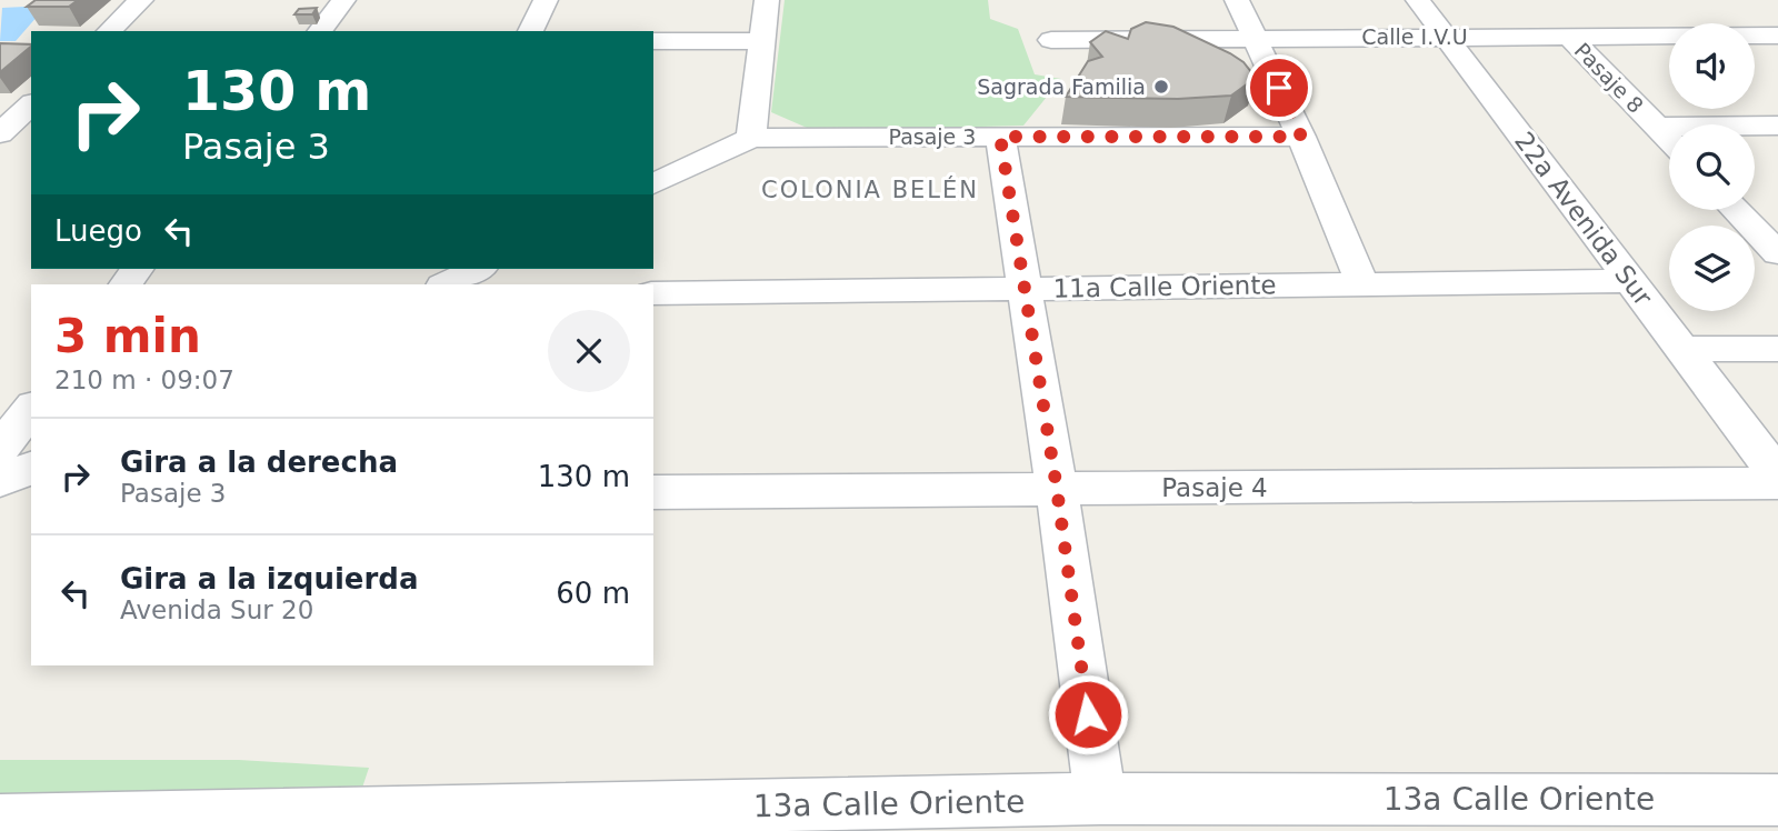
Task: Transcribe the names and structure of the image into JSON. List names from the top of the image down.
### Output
{
  "streets": {
    "street": [
      "Calle I.V.U",
      "Pasaje 8",
      "Pasaje 3",
      "22a Avenida Sur",
      "11a Calle Oriente",
      "Pasaje 4",
      "13a Calle Oriente"
    ]
  },
  "crossings": [
    ["Calle I.V.U", "Pasaje 8"],
    ["Calle I.V.U", "22a Avenida Sur"],
    ["22a Avenida Sur", "11a Calle Oriente"]
  ],
  "districts": ["COLONIA BELÉN"],
  "places": ["Sagrada Familia"],
  "page": {
    "turn": ["130 m", "Pasaje 3"],
    "then": "Luego",
    "heading": ["3 min", "210 m · 09:07"],
    "list": [
      {
        "name": "Gira a la derecha",
        "note": "Pasaje 3",
        "value": "130 m"
      },
      {
        "name": "Gira a la izquierda",
        "note": "Avenida Sur 20",
        "value": "60 m"
      }
    ]
  }
}
